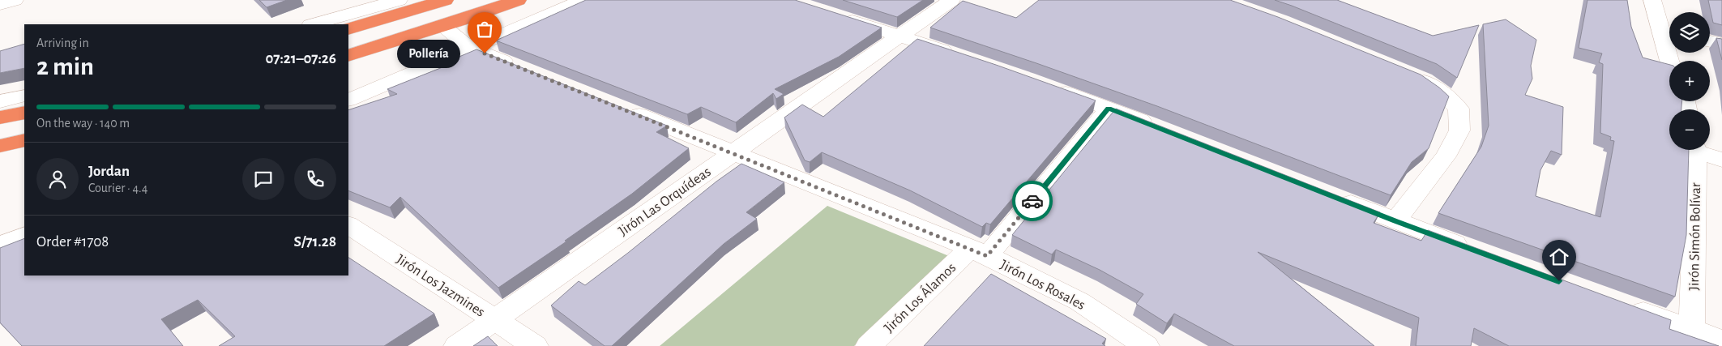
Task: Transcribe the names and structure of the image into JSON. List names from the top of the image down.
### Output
{
  "streets": {
    "street": [
      "Jirón Las Orquídeas",
      "Jirón Simón Bolívar",
      "Jirón Los Rosales",
      "Jirón Los Jazmines",
      "Jirón Los Álamos"
    ]
  },
  "crossings": [
    ["Jirón Las Orquídeas", "Jirón Los Rosales"],
    ["Jirón Las Orquídeas", "Jirón Los Jazmines"],
    ["Jirón Los Rosales", "Jirón Los Álamos"]
  ],
  "places": ["Pollería"],
  "page": {
    "map_buttons": ["+", "−"],
    "heading": ["2 min", "Arriving in", "07:21–07:26"],
    "panel": [
      "Jordan",
      "Courier · 4.4",
      "Order #1708",
      "S/71.28"
    ],
    "bubble": "Pollería",
    "bar": "On the way · 140 m"
  }
}
